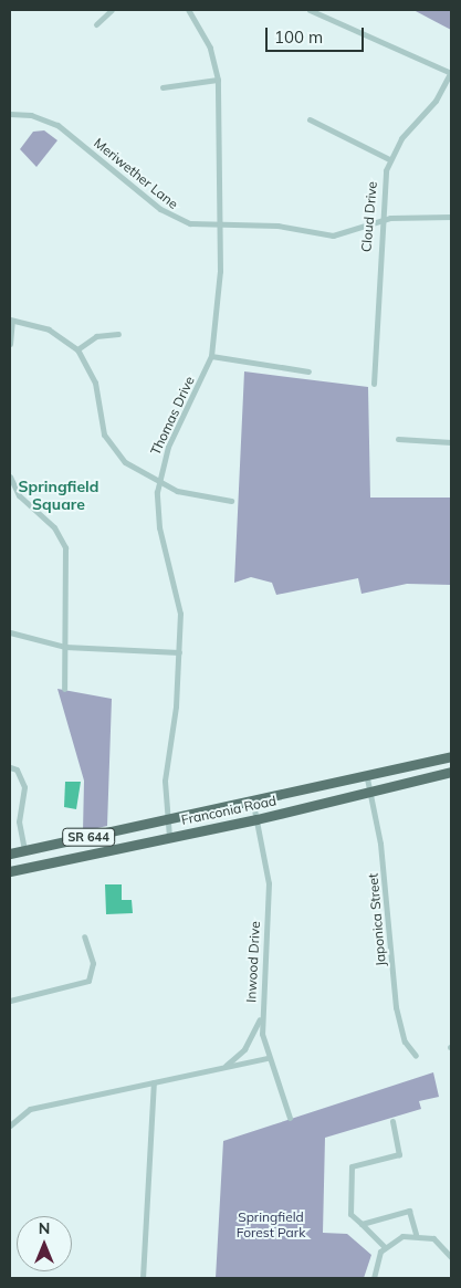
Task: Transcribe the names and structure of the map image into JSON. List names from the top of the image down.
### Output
{
  "streets": {
    "main road": ["Franconia Road", "SR 644"],
    "street": [
      "Meriwether Lane",
      "Cloud Drive",
      "Thomas Drive",
      "Japonica Street",
      "Inwood Drive"
    ]
  },
  "crossings": [
    ["Meriwether Lane", "Cloud Drive"],
    ["Meriwether Lane", "Thomas Drive"],
    ["Thomas Drive", "Franconia Road"],
    ["Franconia Road", "Japonica Street"],
    ["Franconia Road", "Inwood Drive"]
  ],
  "districts": ["Springfield Square"],
  "parks": ["Springfield Forest Park"],
  "scale_bar": "100 m",
  "north": "top"
}
